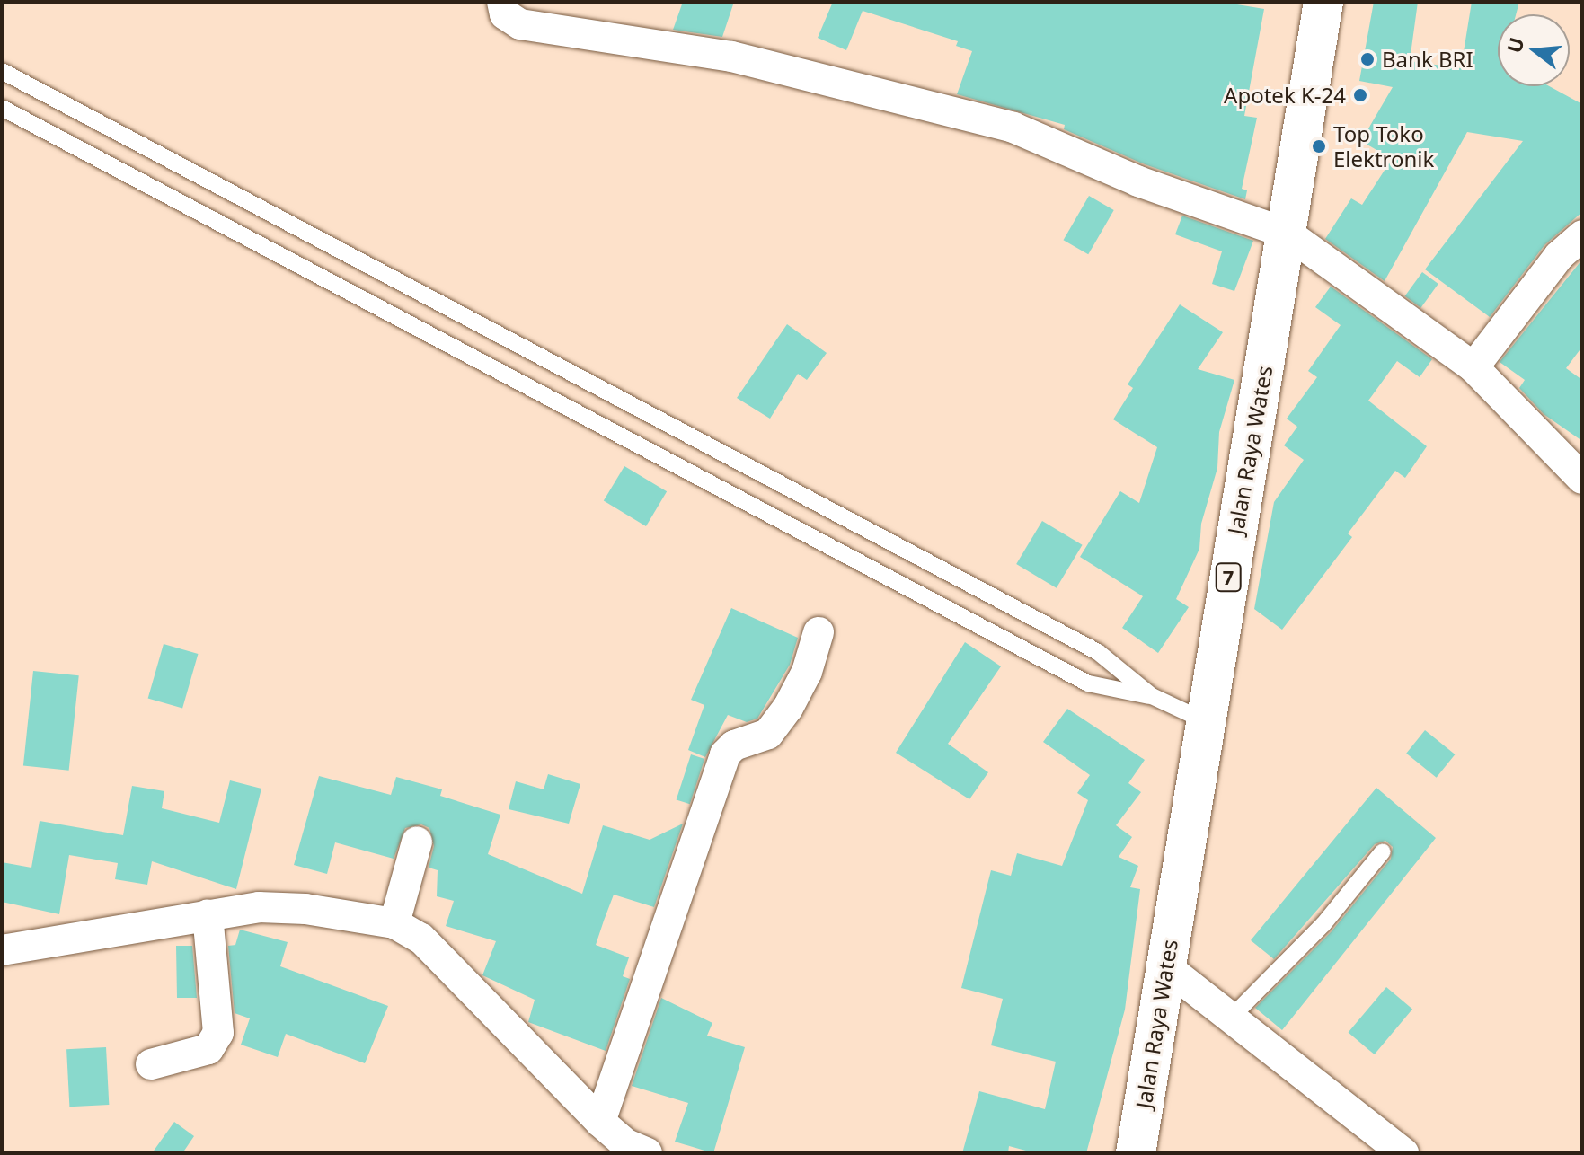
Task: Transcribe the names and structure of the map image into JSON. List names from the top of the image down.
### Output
{
  "streets": {
    "highway": ["Jalan Raya Wates", "7"]
  },
  "places": ["Bank BRI", "Apotek K-24", "Top Toko Elektronik"],
  "north": "left"
}
